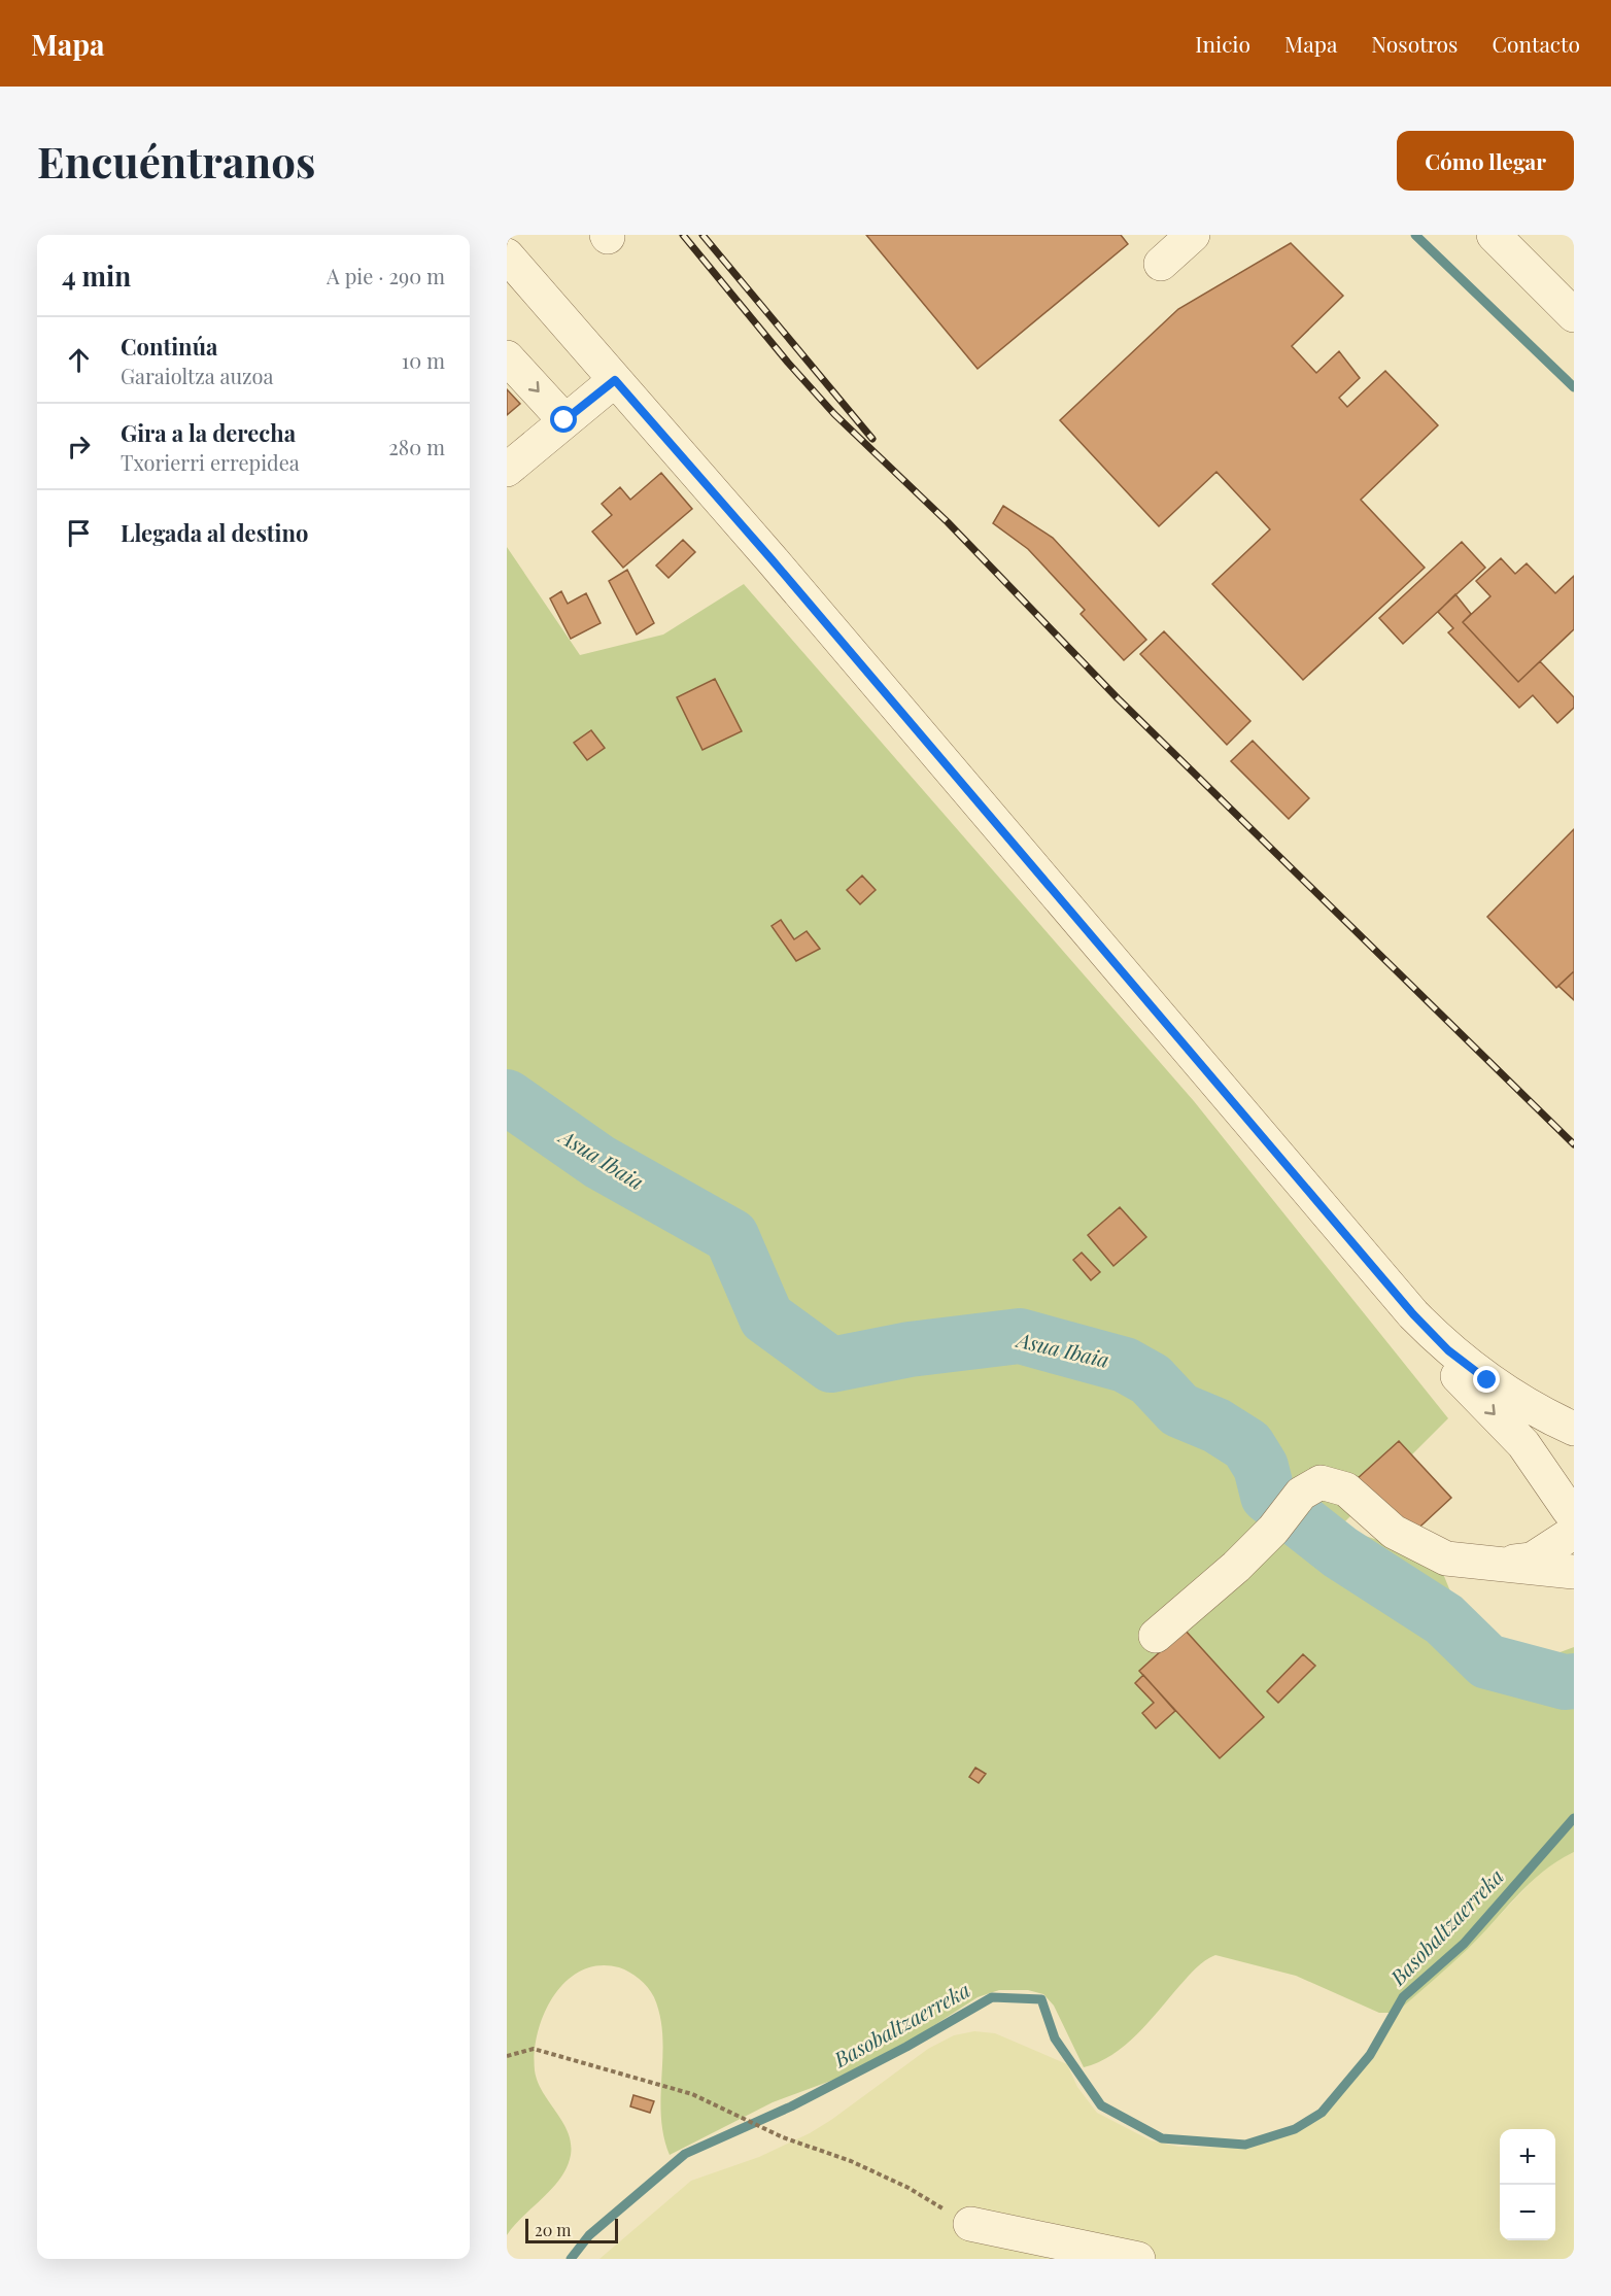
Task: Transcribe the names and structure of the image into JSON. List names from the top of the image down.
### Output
{
  "water": ["Asua Ibaia", "Basobaltzaerreka"],
  "scale_bar": "20 m",
  "page": {
    "header": "Mapa",
    "nav": [
      "Inicio",
      "Mapa",
      "Nosotros",
      "Contacto"
    ],
    "buttons": "Cómo llegar",
    "title": "Encuéntranos",
    "heading": ["4 min", "A pie · 290 m"],
    "list": [
      ["Continúa", "Garaioltza auzoa", "10 m"],
      ["Gira a la derecha", "Txorierri errepidea", "280 m"],
      "Llegada al destino"
    ],
    "map_buttons": ["+", "−"],
    "scale": "20 m"
  }
}
